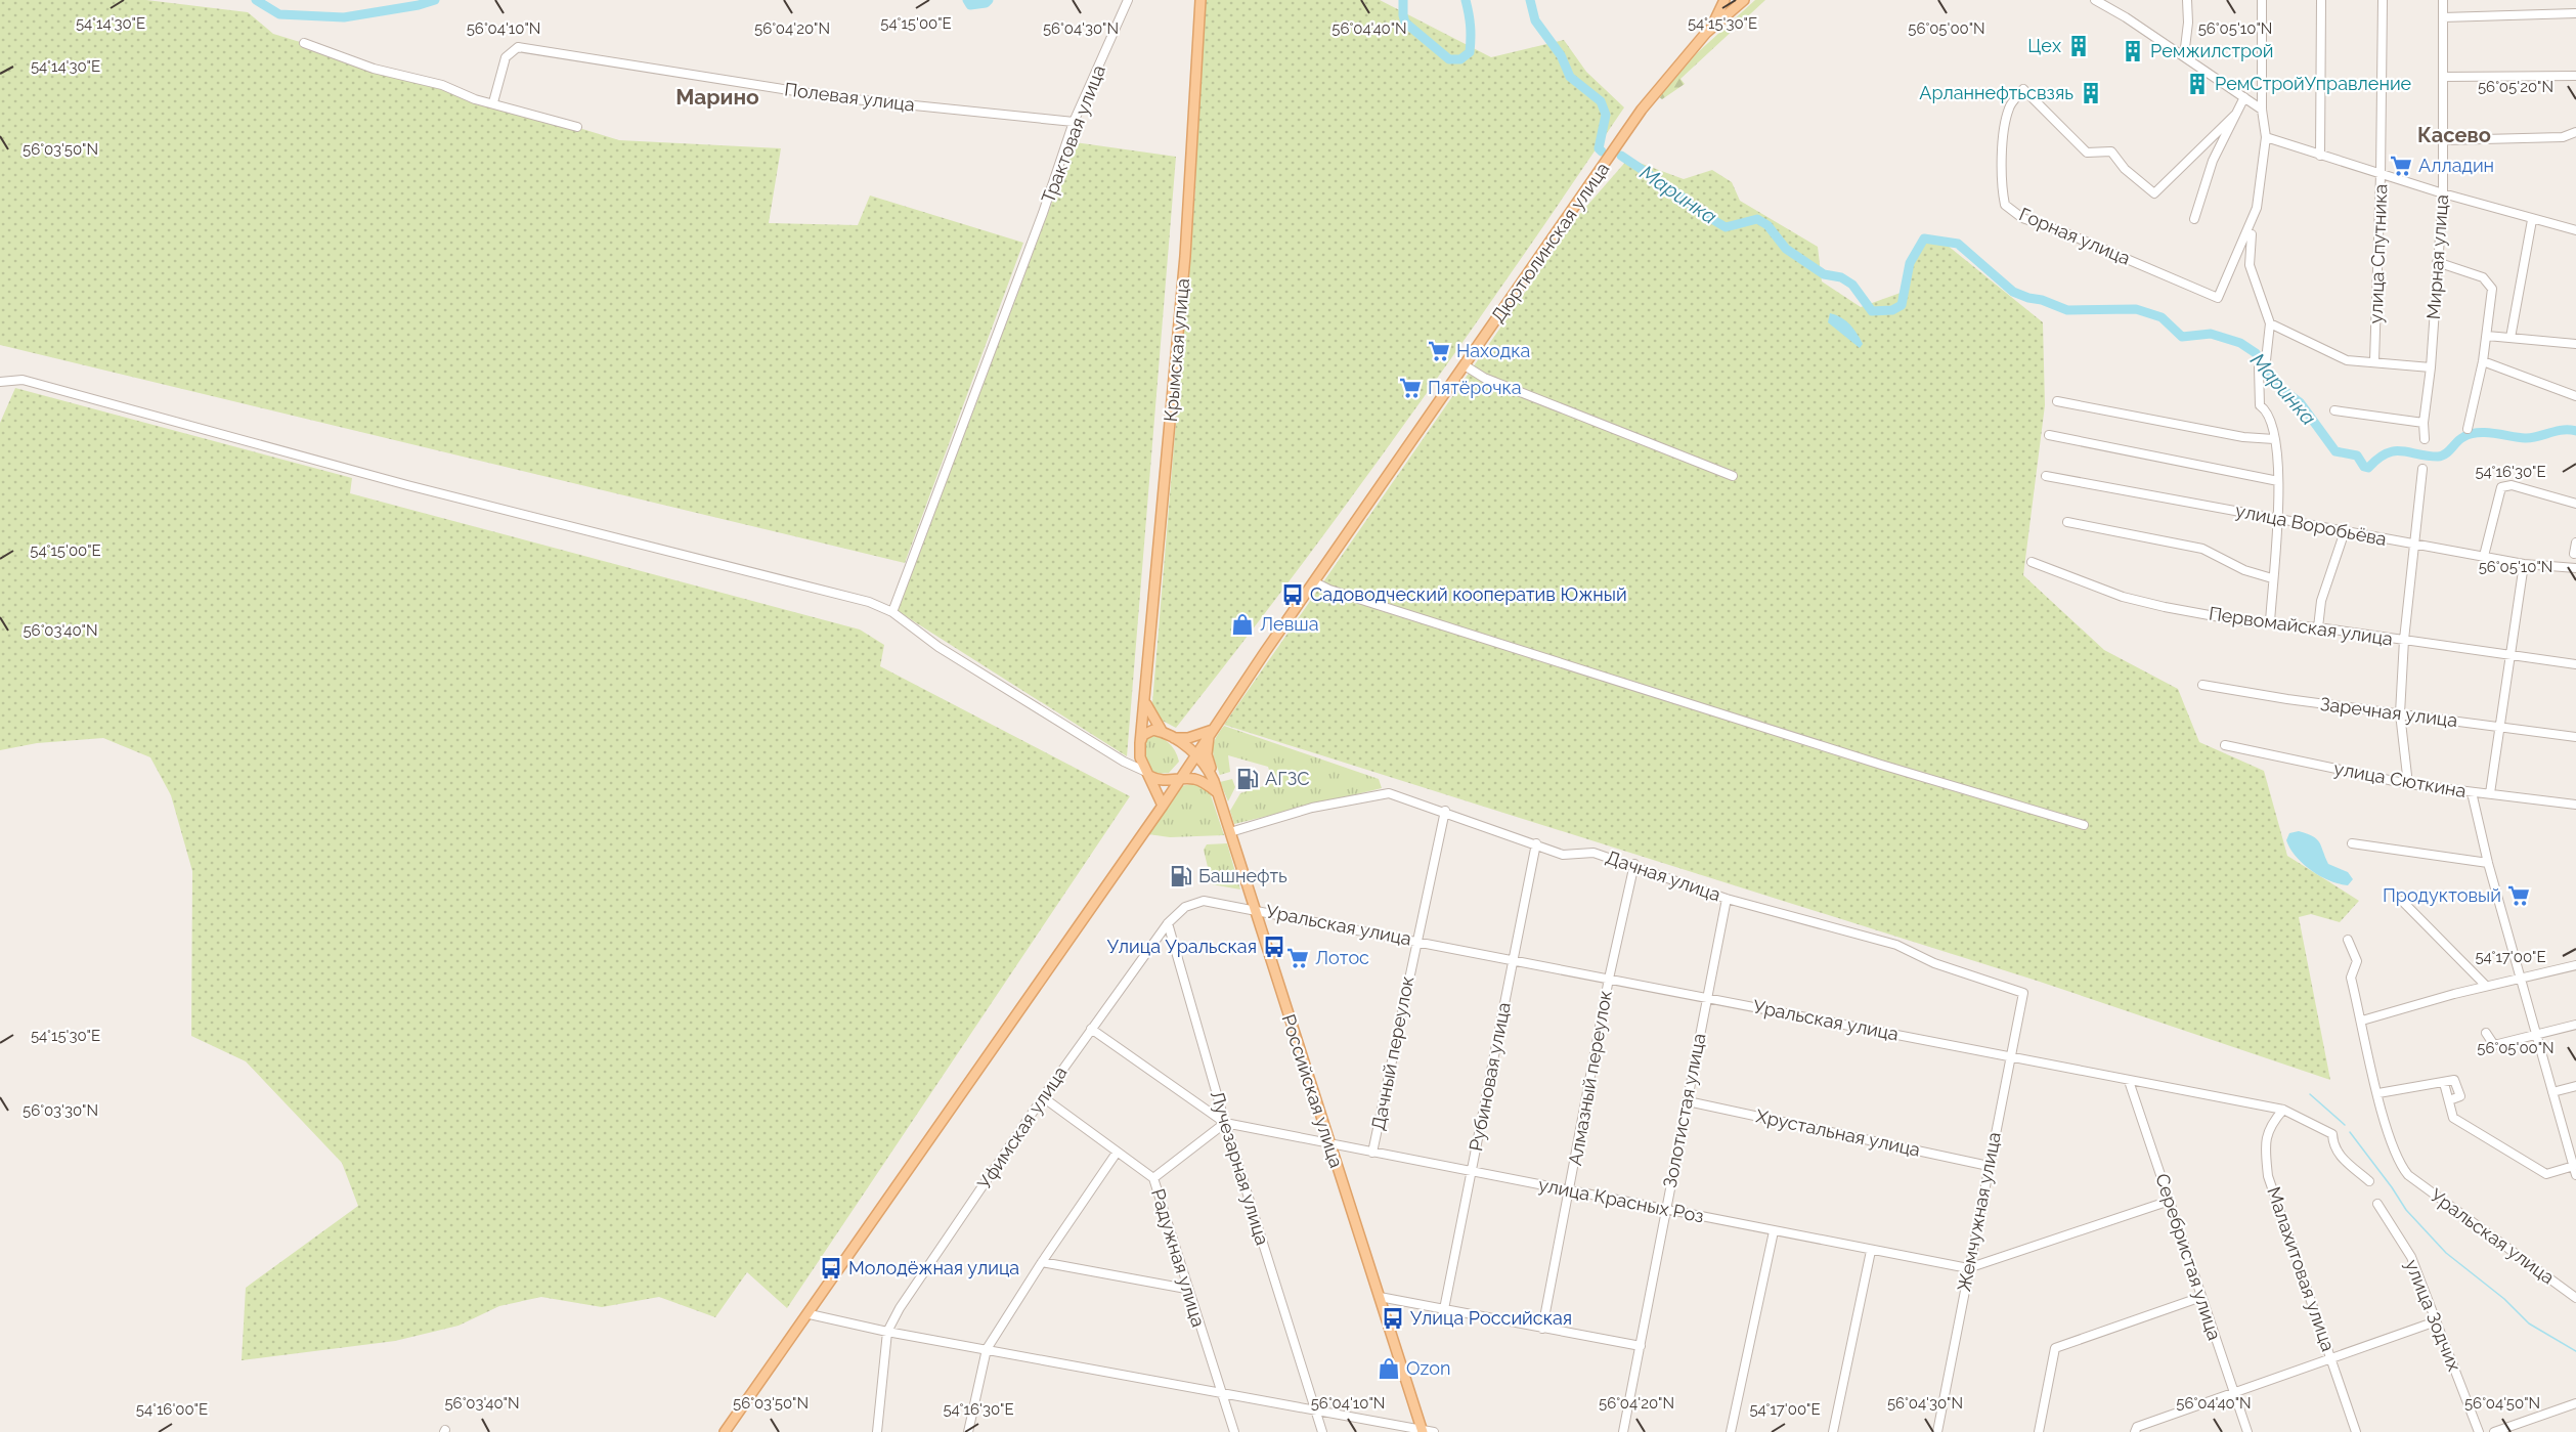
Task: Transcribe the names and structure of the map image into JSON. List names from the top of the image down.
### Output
{
  "streets": {
    "main road": ["Дюртюлинская улица", "Крымская улица", "Российская улица"],
    "street": [
      "Полевая улица",
      "Трактовая улица",
      "Горная улица",
      "улица Спутника",
      "Мирная улица",
      "улица Воробьёва",
      "Первомайская улица",
      "Заречная улица",
      "улица Сюткина",
      "Дачная улица",
      "Уральская улица",
      "Дачный переулок",
      "Рубиновая улица",
      "Алмазный переулок",
      "Золотистая улица",
      "Уфимская улица",
      "Хрустальная улица",
      "Лучезарная улица",
      "улица Красных Роз",
      "Жемчужная улица",
      "Серебристая улица",
      "Радужная улица",
      "Малахитовая улица",
      "улица Зодчих"
    ]
  },
  "crossings": [
    ["Полевая улица", "Трактовая улица"],
    ["Дюртюлинская улица", "Крымская улица"],
    ["Дюртюлинская улица", "Российская улица"],
    ["Дачная улица", "Дачный переулок"],
    ["Дачная улица", "Рубиновая улица"],
    ["Дачная улица", "Алмазный переулок"],
    ["Дачная улица", "Российская улица"],
    ["Дачная улица", "Золотистая улица"],
    ["Дачная улица", "Жемчужная улица"],
    ["Уральская улица", "Дачный переулок"],
    ["Уральская улица", "Рубиновая улица"],
    ["Уральская улица", "Алмазный переулок"],
    ["Уральская улица", "Российская улица"],
    ["Уральская улица", "Золотистая улица"],
    ["Уральская улица", "Уфимская улица"],
    ["Уральская улица", "Жемчужная улица"],
    ["Уральская улица", "Серебристая улица"],
    ["Уральская улица", "Малахитовая улица"],
    ["Дачный переулок", "улица Красных Роз"],
    ["Рубиновая улица", "улица Красных Роз"],
    ["Алмазный переулок", "улица Красных Роз"],
    ["Российская улица", "Уфимская улица"],
    ["Российская улица", "улица Красных Роз"],
    ["Золотистая улица", "Хрустальная улица"],
    ["Золотистая улица", "улица Красных Роз"],
    ["Уфимская улица", "Лучезарная улица"],
    ["Уфимская улица", "улица Красных Роз"],
    ["Уфимская улица", "Радужная улица"],
    ["Хрустальная улица", "Жемчужная улица"],
    ["Лучезарная улица", "улица Красных Роз"],
    ["улица Красных Роз", "Жемчужная улица"],
    ["улица Красных Роз", "Серебристая улица"]
  ],
  "districts": ["Марино", "Касево"],
  "water": ["Маринка"],
  "places": {
    "building": [
      "Цех",
      "Ремжилстрой",
      "РемСтройУправление",
      "Арланнефтьсвзяь"
    ],
    "supermarket": [
      "Алладин",
      "Находка",
      "Пятёрочка",
      "Продуктовый",
      "Лотос"
    ],
    "bus stop": [
      "Садоводческий кооператив Южный",
      "Улица Уральская",
      "Молодёжная улица",
      "Улица Российская"
    ],
    "shop": ["Левша", "Ozon"],
    "fuel station": ["АГЗС", "Башнефть"]
  },
  "coordinates": [
    "54°14'30\"E",
    "54°15'00\"E",
    "54°15'30\"E",
    "56°05'10\"N",
    "56°04'10\"N",
    "56°04'20\"N",
    "56°04'30\"N",
    "56°04'40\"N",
    "56°05'00\"N",
    "56°05'20\"N",
    "56°03'50\"N",
    "54°16'30\"E",
    "56°03'40\"N",
    "54°17'00\"E",
    "56°03'30\"N",
    "56°04'50\"N",
    "54°16'00\"E"
  ]
}
